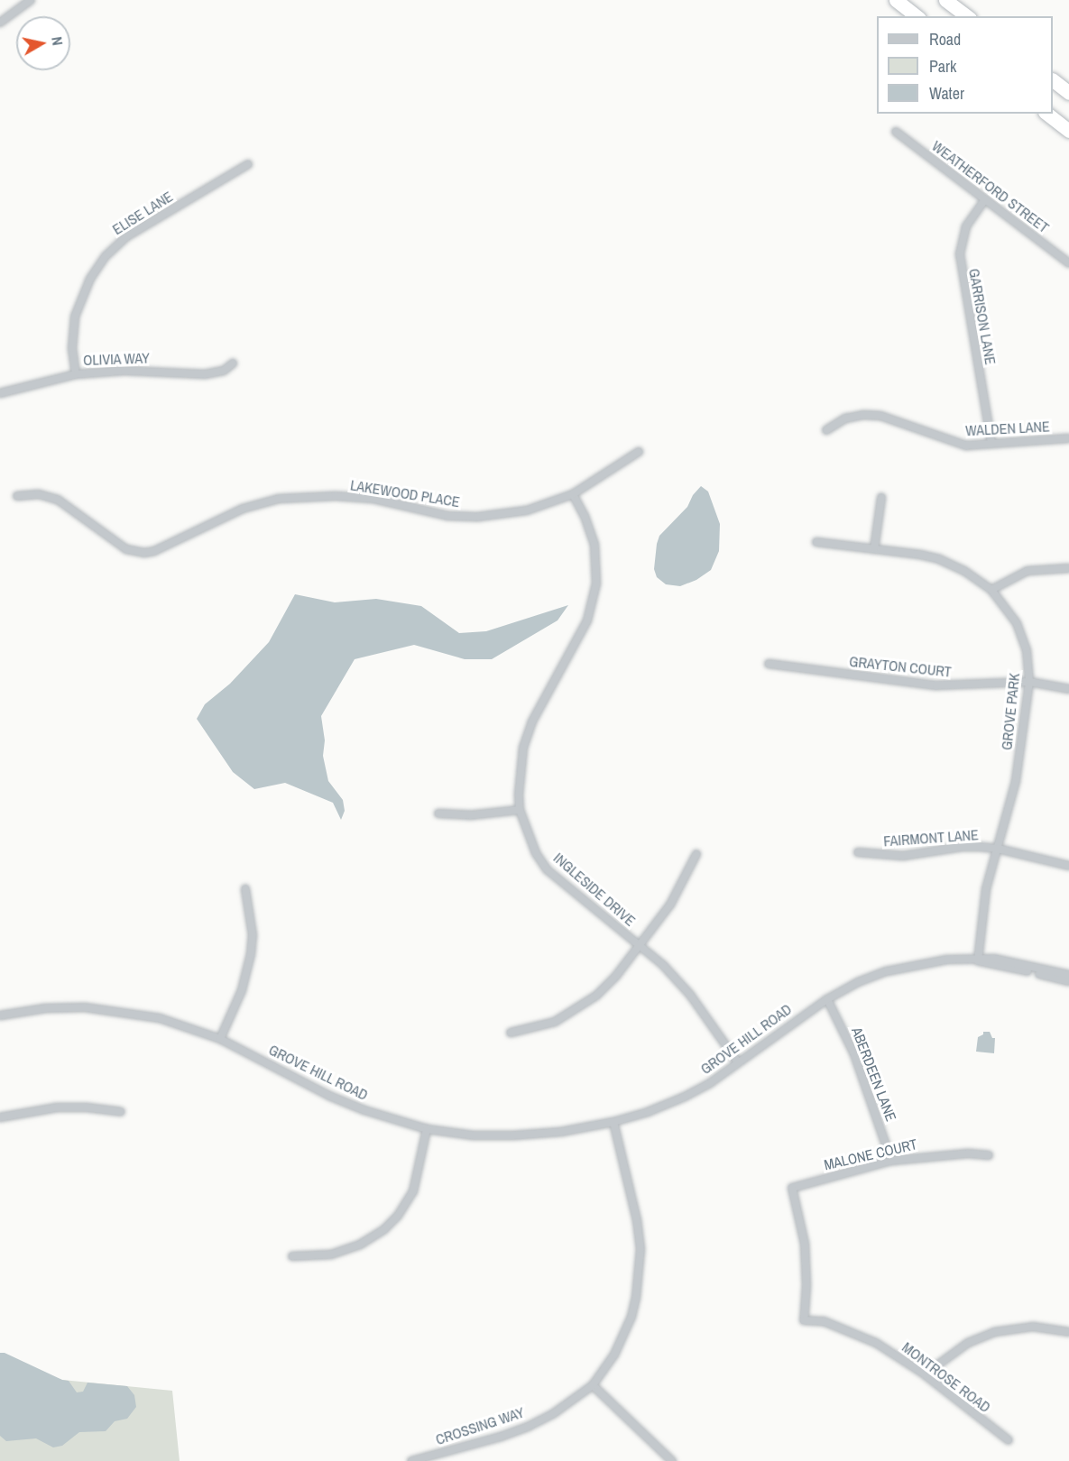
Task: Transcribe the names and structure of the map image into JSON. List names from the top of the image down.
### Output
{
  "streets": {
    "street": [
      "WEATHERFORD STREET",
      "ELISE LANE",
      "GARRISON LANE",
      "OLIVIA WAY",
      "WALDEN LANE",
      "LAKEWOOD PLACE",
      "GRAYTON COURT",
      "GROVE PARK",
      "FAIRMONT LANE",
      "INGLESIDE DRIVE",
      "GROVE HILL ROAD",
      "ABERDEEN LANE",
      "MALONE COURT",
      "MONTROSE ROAD",
      "CROSSING WAY"
    ]
  },
  "crossings": [
    ["WEATHERFORD STREET", "GARRISON LANE"],
    ["ELISE LANE", "OLIVIA WAY"],
    ["GARRISON LANE", "WALDEN LANE"],
    ["LAKEWOOD PLACE", "INGLESIDE DRIVE"],
    ["GRAYTON COURT", "GROVE PARK"],
    ["GROVE PARK", "FAIRMONT LANE"],
    ["GROVE PARK", "GROVE HILL ROAD"],
    ["INGLESIDE DRIVE", "GROVE HILL ROAD"],
    ["GROVE HILL ROAD", "ABERDEEN LANE"],
    ["GROVE HILL ROAD", "CROSSING WAY"],
    ["ABERDEEN LANE", "MALONE COURT"],
    ["MALONE COURT", "MONTROSE ROAD"]
  ],
  "legend": ["Road", "Park", "Water"],
  "north": "right"
}
